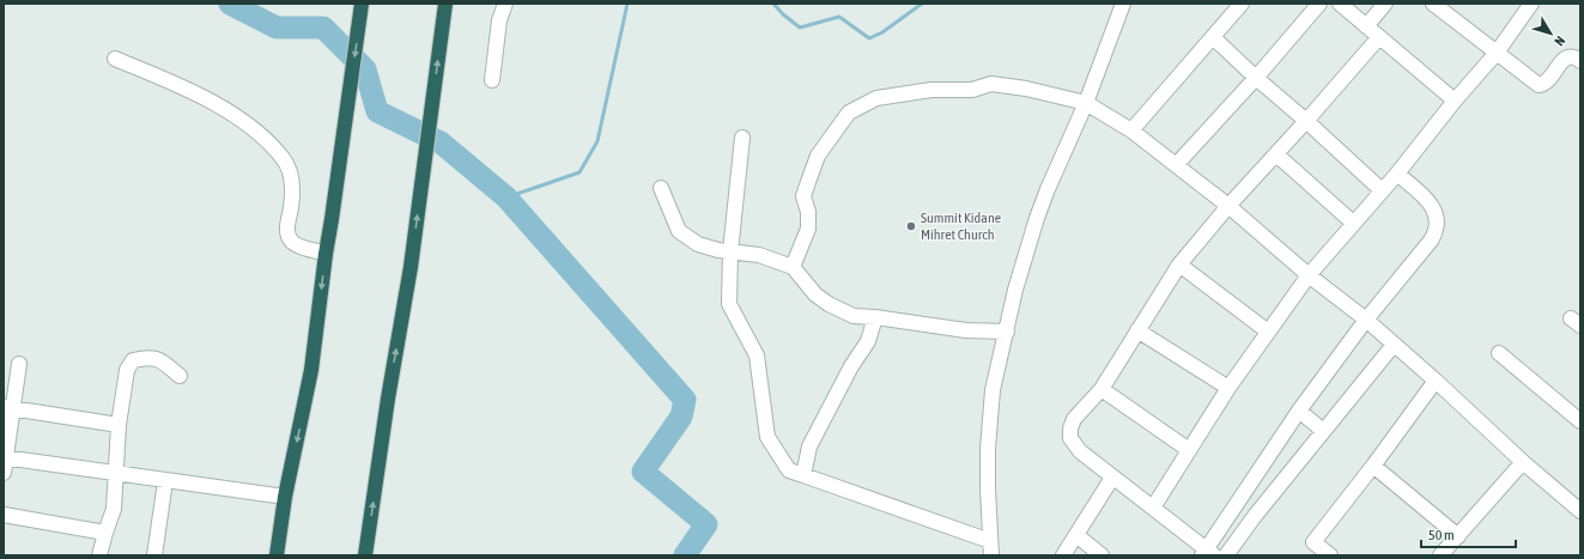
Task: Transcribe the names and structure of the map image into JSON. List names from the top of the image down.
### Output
{
  "places": ["Summit Kidane Mihret Church"],
  "scale_bar": "50 m",
  "north": "bottom right"
}
